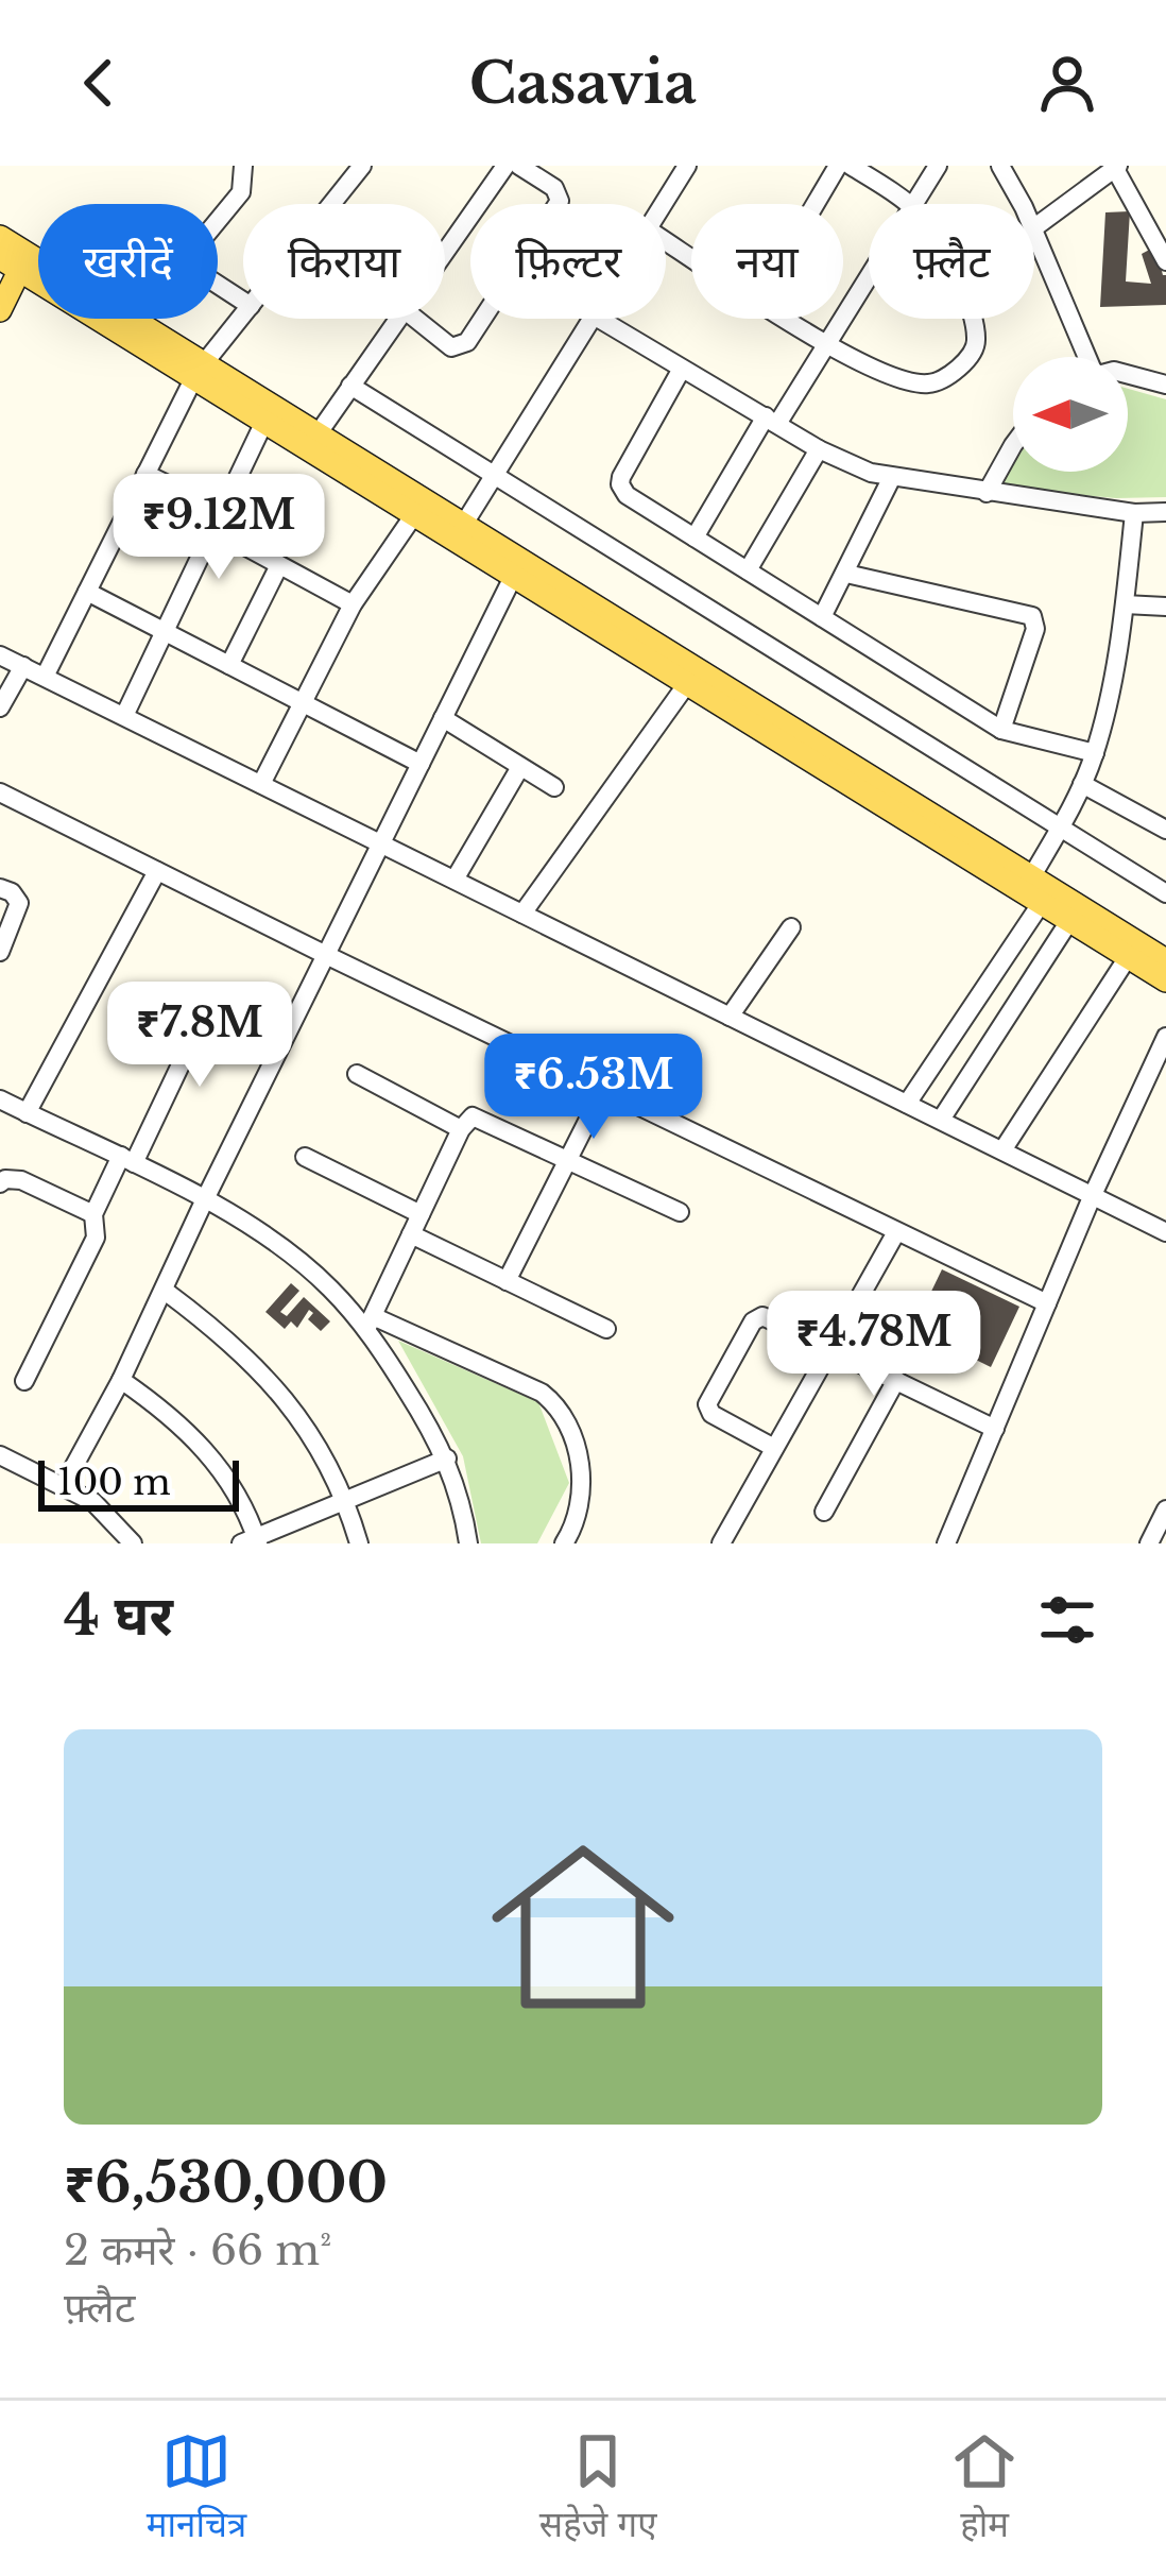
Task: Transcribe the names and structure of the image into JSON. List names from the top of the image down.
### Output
{
  "scale_bar": "100 m",
  "north": "left",
  "page": {
    "header": "Casavia",
    "chip": [
      "खरीदें",
      "किराया",
      "फ़िल्टर",
      "नया",
      "फ़्लैट"
    ],
    "price": [
      "₹9.12M",
      "₹7.8M",
      "₹6.53M",
      "₹4.78M"
    ],
    "scale": "100 m",
    "heading": "4 घर",
    "list": [
      {
        "name": "₹6,530,000",
        "note": "2 कमरे · 66 m² · फ़्लैट"
      }
    ],
    "tabs": ["मानचित्र", "सहेजे गए", "होम"]
  }
}
